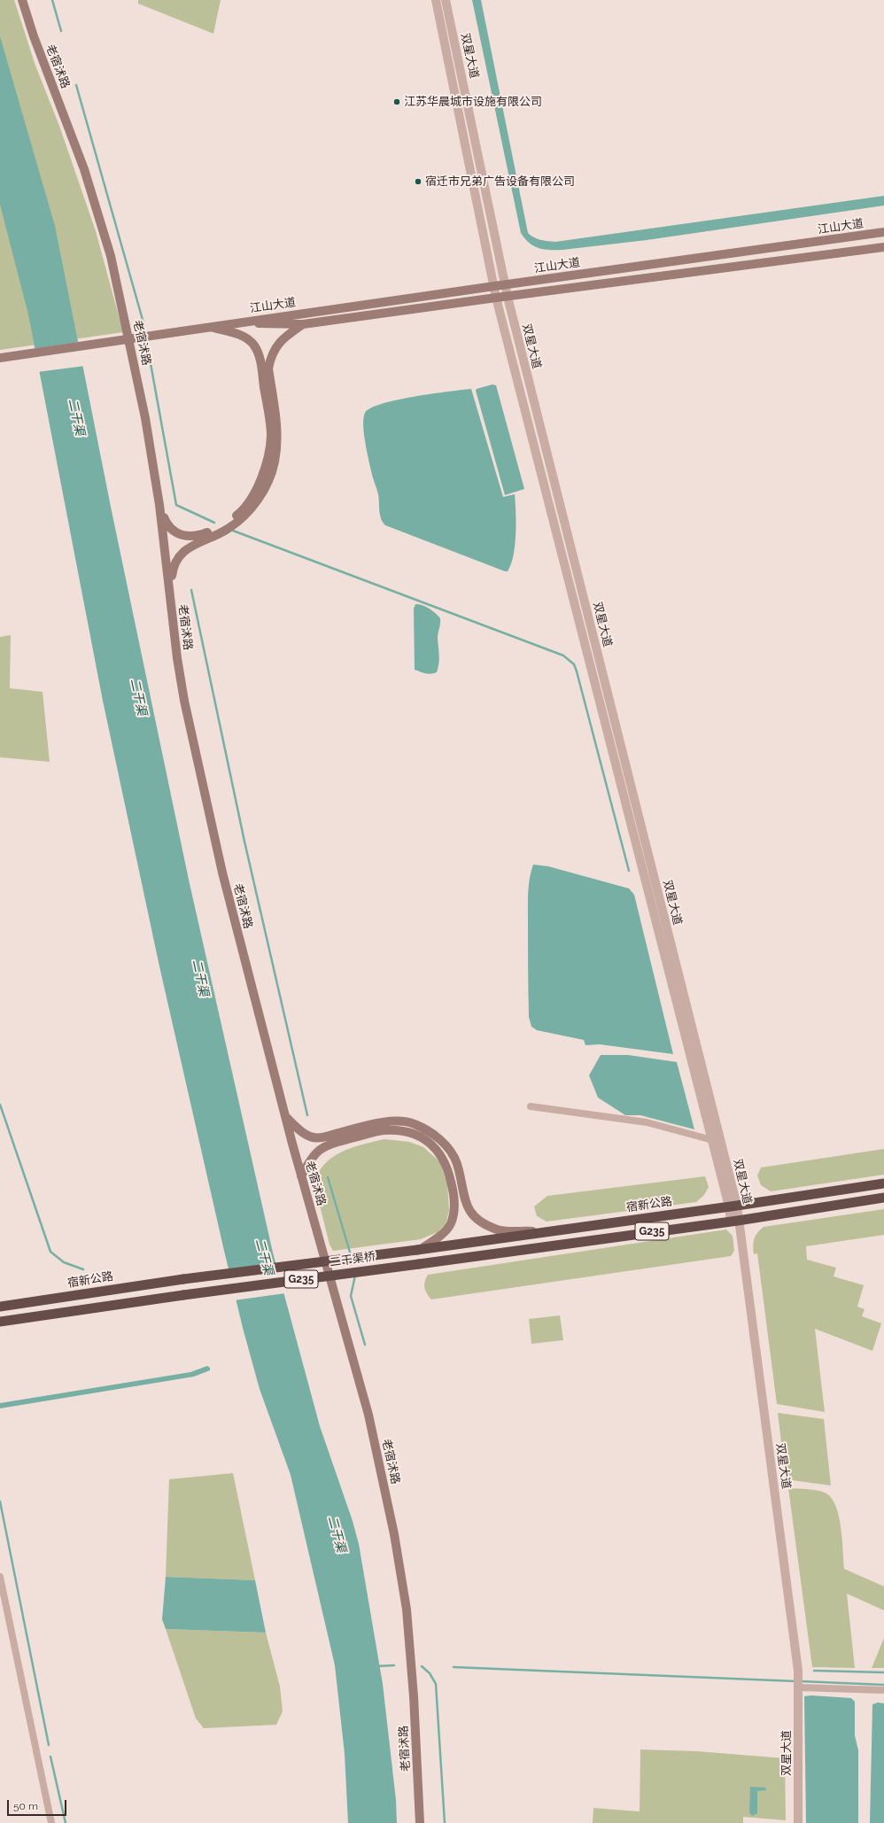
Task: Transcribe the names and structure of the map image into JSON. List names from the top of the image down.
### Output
{
  "streets": {
    "highway": ["宿新公路", "G235", "二干渠桥"],
    "main road": ["老宿沭路", "江山大道"],
    "street": ["双星大道"]
  },
  "crossings": [
    ["双星大道", "江山大道"],
    ["双星大道", "宿新公路"],
    ["双星大道", "G235"],
    ["双星大道", "二干渠桥"],
    ["宿新公路", "二干渠桥"],
    ["G235", "二干渠桥"]
  ],
  "water": ["二干渠"],
  "places": ["江苏华晨城市设施有限公司", "宿迁市兄弟广告设备有限公司"],
  "scale_bar": "50 m"
}
